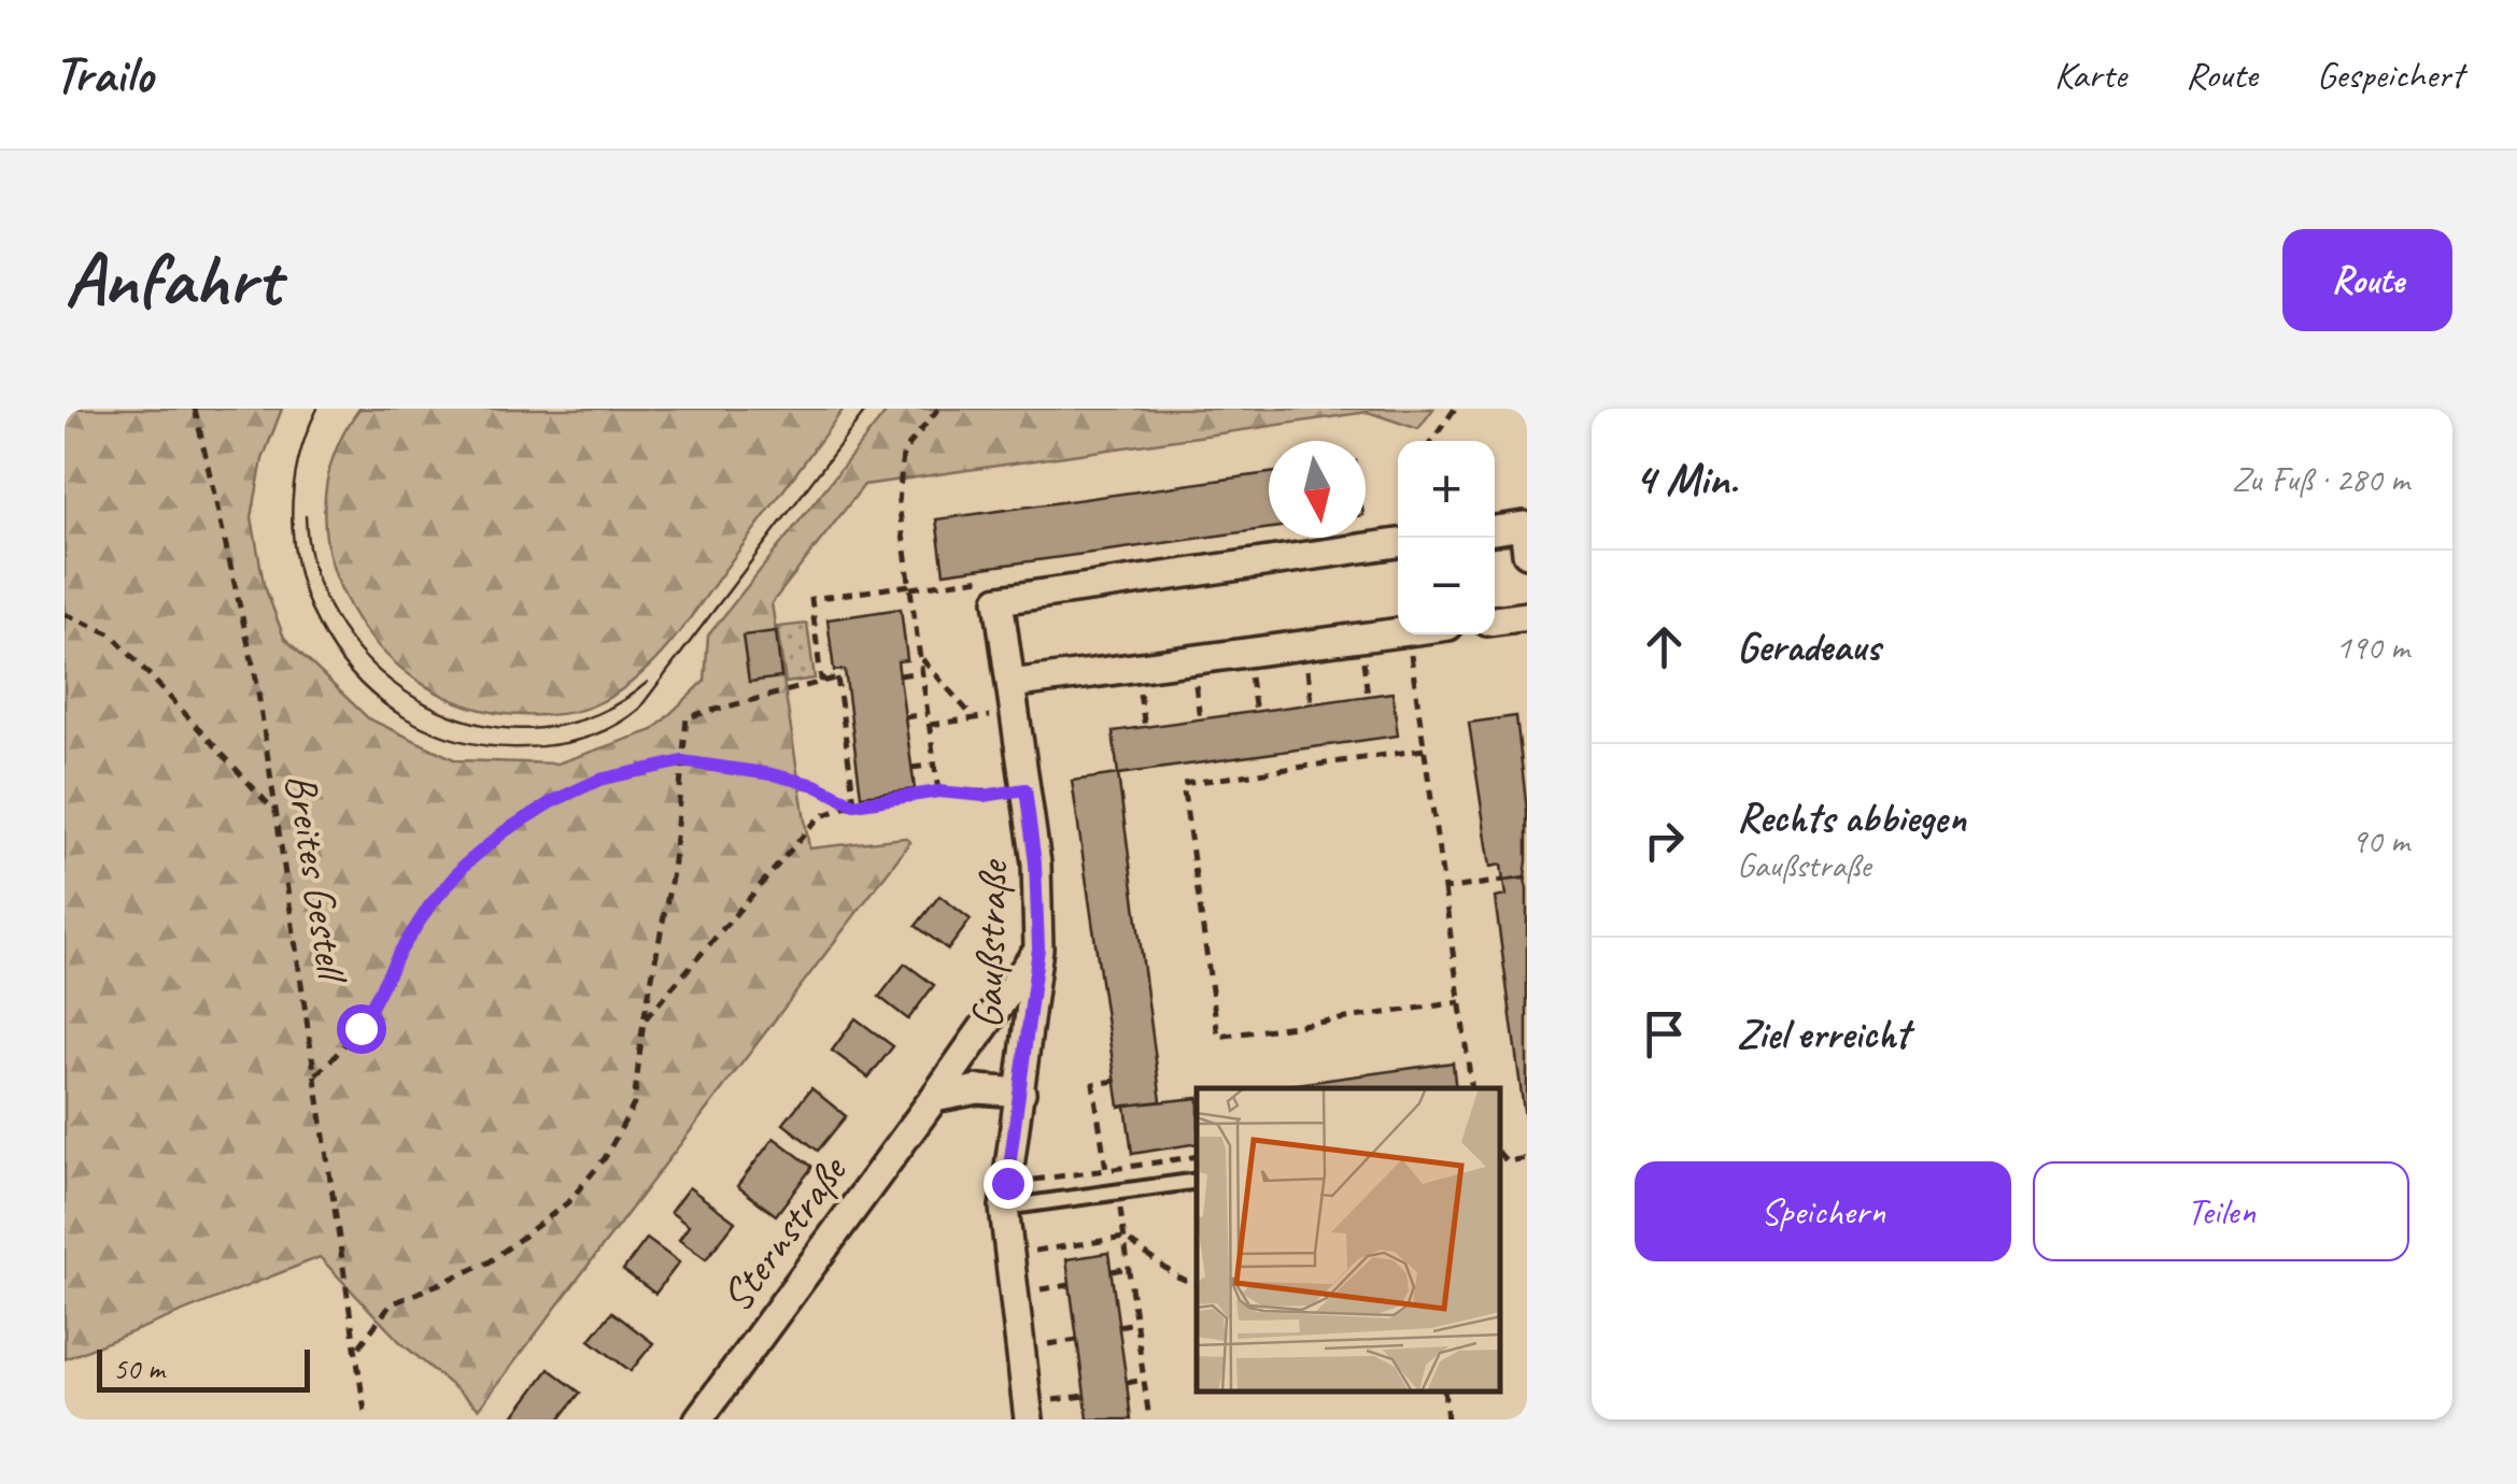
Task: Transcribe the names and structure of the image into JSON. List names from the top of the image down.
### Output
{
  "streets": {
    "street": ["Gaußstraße", "Sternstraße"],
    "path": ["Breites Gestell"]
  },
  "crossings": [
    ["Gaußstraße", "Sternstraße"]
  ],
  "scale_bar": "50 m",
  "north": "bottom",
  "page": {
    "header": "Trailo",
    "nav": ["Karte", "Route", "Gespeichert"],
    "buttons": [
      "Route",
      ["Speichern", "Teilen"]
    ],
    "title": "Anfahrt",
    "heading": ["4 Min.", "Zu Fuß · 280 m"],
    "map_buttons": ["+", "−"],
    "list": [
      ["Geradeaus", "190 m"],
      ["Rechts abbiegen", "Gaußstraße", "90 m"],
      "Ziel erreicht"
    ],
    "scale": "50 m"
  }
}
